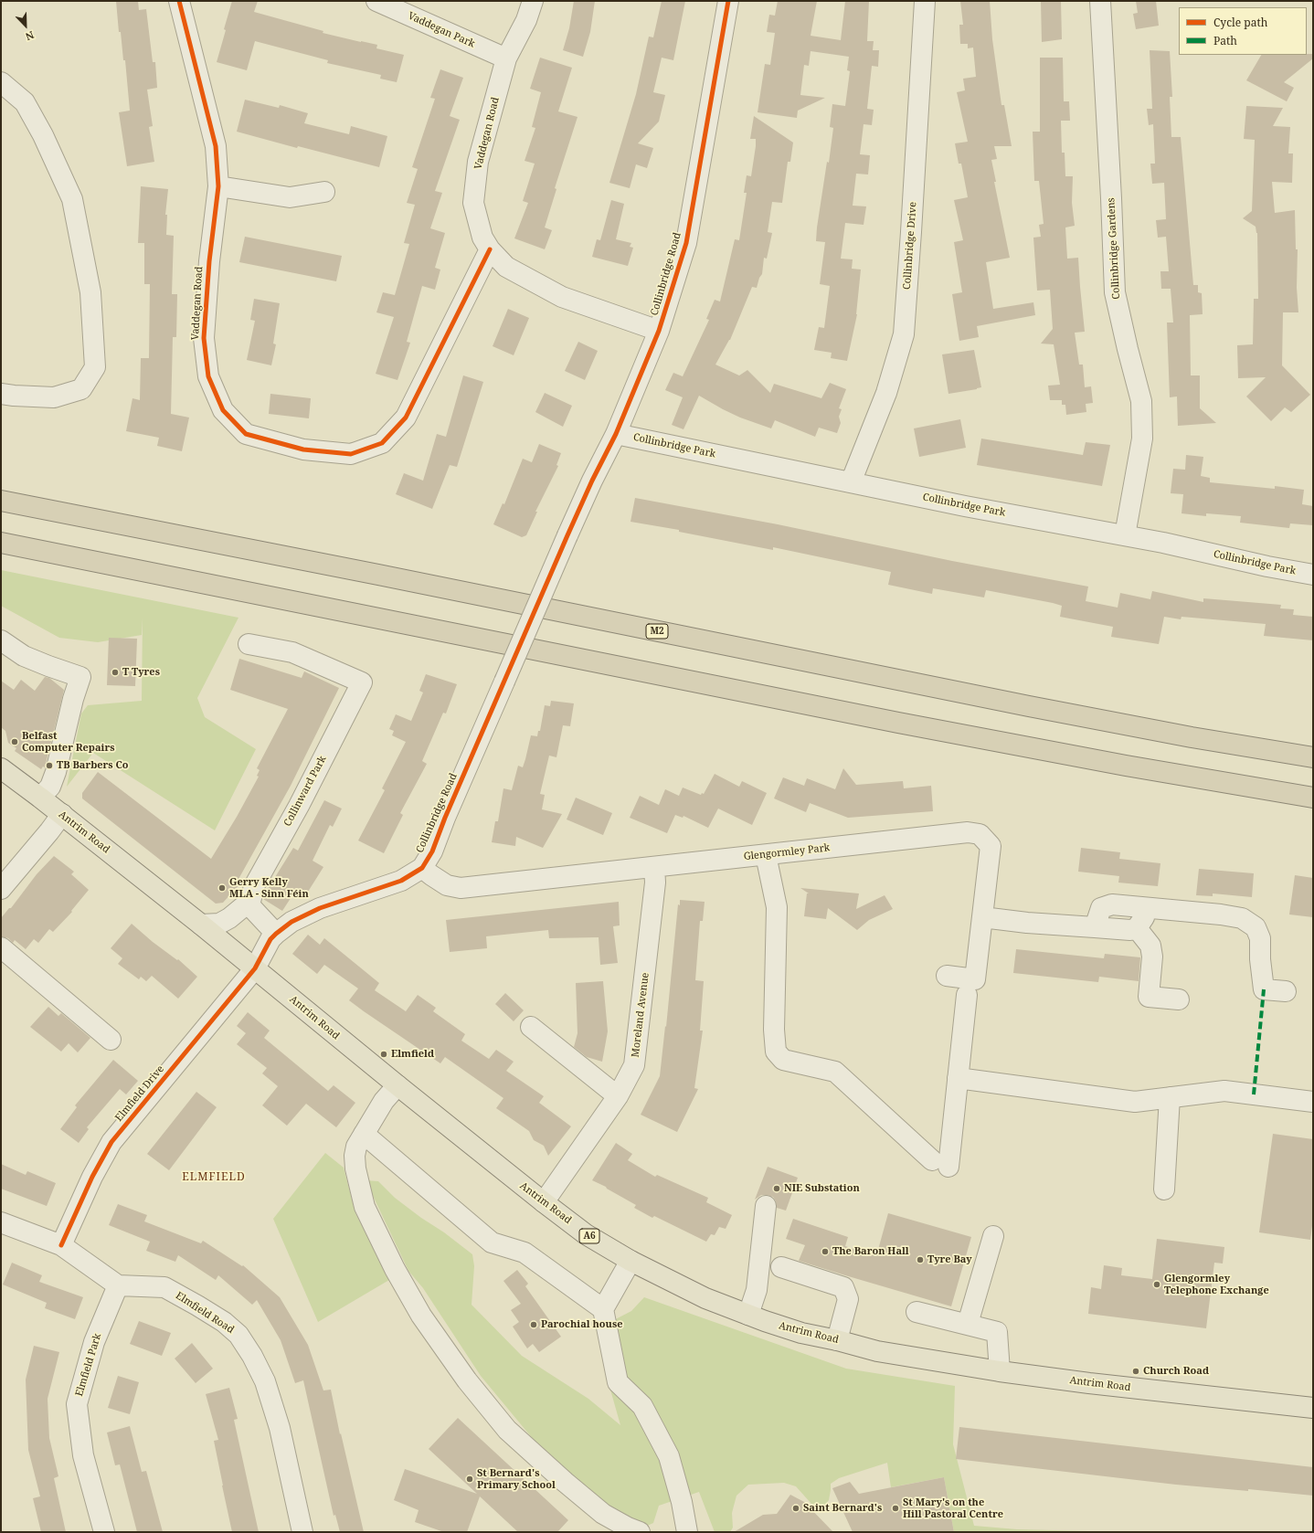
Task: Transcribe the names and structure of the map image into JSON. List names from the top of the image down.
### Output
{
  "streets": {
    "highway": ["M2"],
    "main road": ["Antrim Road", "A6"],
    "street": [
      "Vaddegan Park",
      "Vaddegan Road",
      "Collinbridge Drive",
      "Collinbridge Gardens",
      "Collinbridge Road",
      "Collinbridge Park",
      "Collinward Park",
      "Glengormley Park",
      "Moreland Avenue",
      "Elmfield Drive",
      "Elmfield Road",
      "Elmfield Park"
    ]
  },
  "crossings": [
    ["Vaddegan Park", "Vaddegan Road"],
    ["Vaddegan Road", "Collinbridge Road"],
    ["Collinbridge Drive", "Collinbridge Park"],
    ["Collinbridge Gardens", "Collinbridge Park"],
    ["Collinbridge Road", "Collinbridge Park"],
    ["Collinbridge Road", "Antrim Road"],
    ["Collinbridge Road", "Glengormley Park"],
    ["Collinbridge Road", "Elmfield Drive"],
    ["Antrim Road", "Moreland Avenue"],
    ["Antrim Road", "Elmfield Drive"],
    ["Glengormley Park", "Moreland Avenue"],
    ["Elmfield Road", "Elmfield Park"]
  ],
  "districts": ["ELMFIELD"],
  "places": [
    "T Tyres",
    "Belfast Computer Repairs",
    "TB Barbers Co",
    "Gerry Kelly MLA - Sinn Féin",
    "Elmfield",
    "NIE Substation",
    "The Baron Hall",
    "Tyre Bay",
    "Glengormley Telephone Exchange",
    "Parochial house",
    "Church Road",
    "St Bernard's Primary School",
    "Saint Bernard's",
    "St Mary's on the Hill Pastoral Centre"
  ],
  "legend": ["Cycle path", "Path"],
  "north": "bottom right"
}
